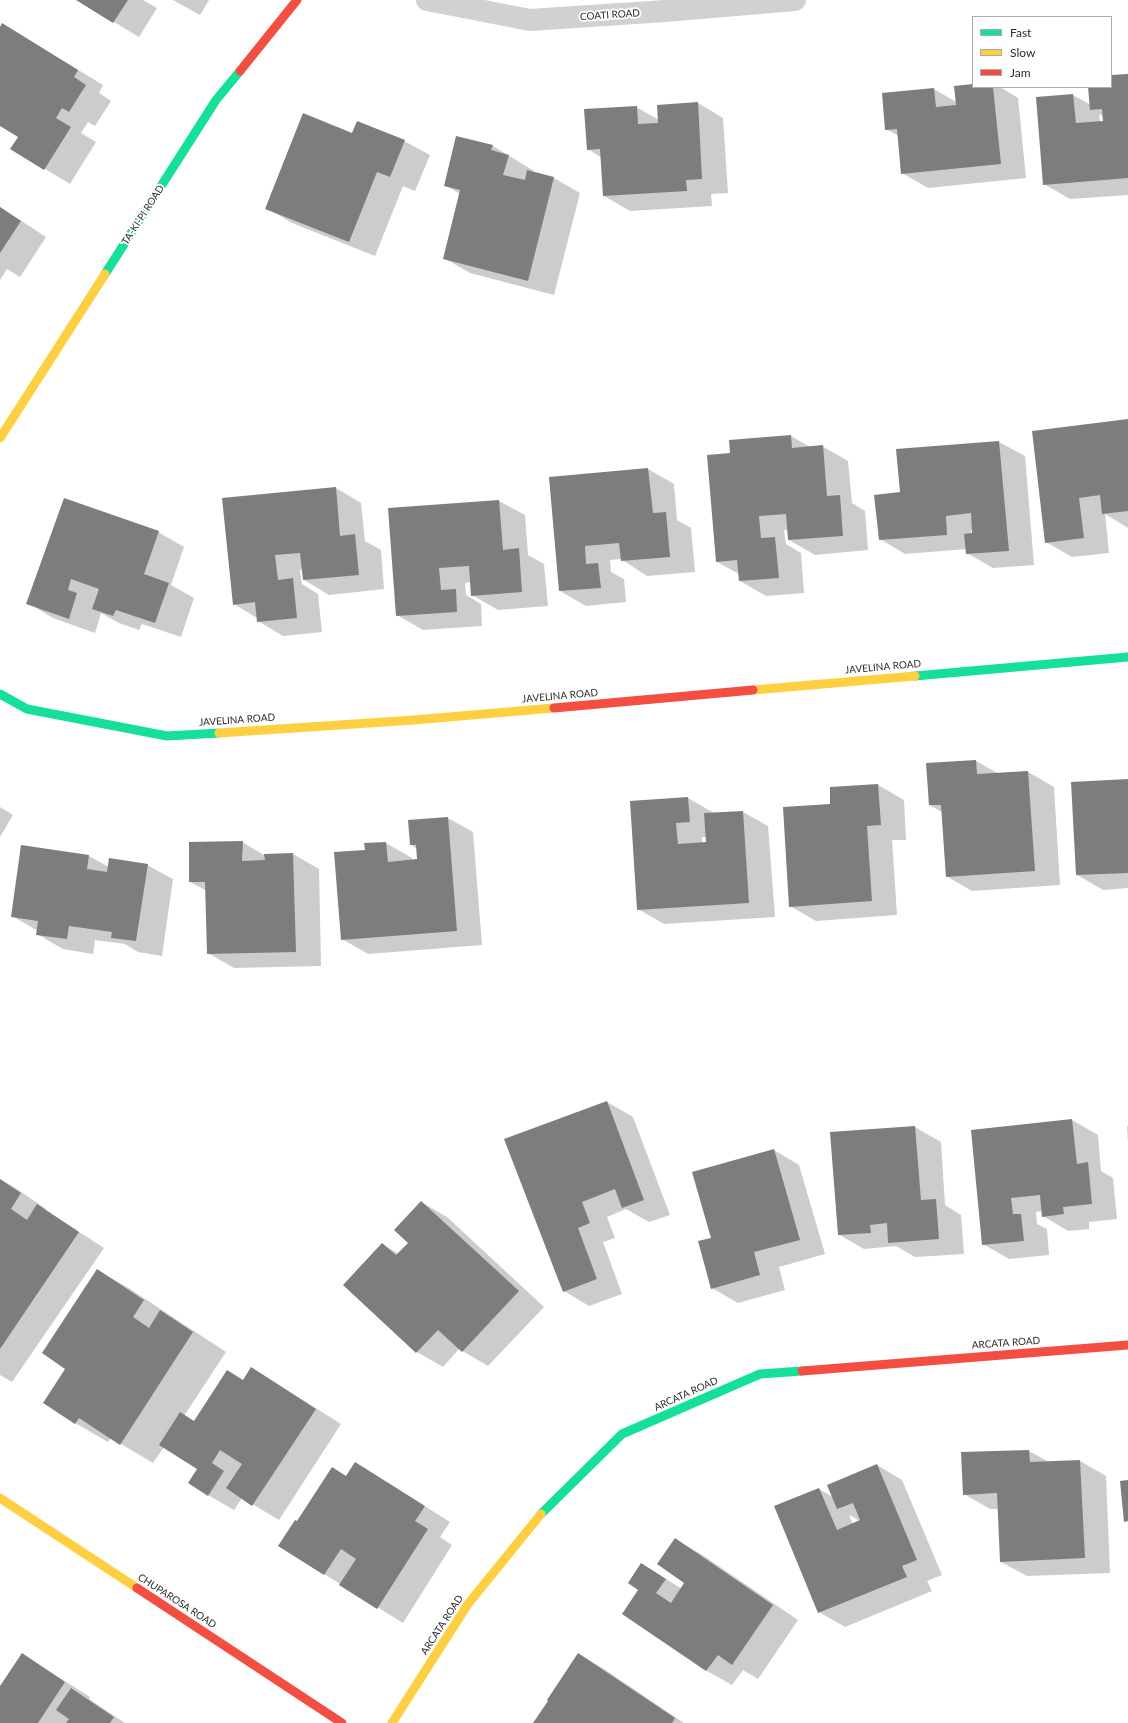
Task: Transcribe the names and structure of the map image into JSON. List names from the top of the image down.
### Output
{
  "streets": {
    "street": [
      "COATI ROAD",
      "TA-KI-PI ROAD",
      "JAVELINA ROAD",
      "ARCATA ROAD",
      "CHUPAROSA ROAD"
    ]
  },
  "legend": ["Fast", "Slow", "Jam"]
}
